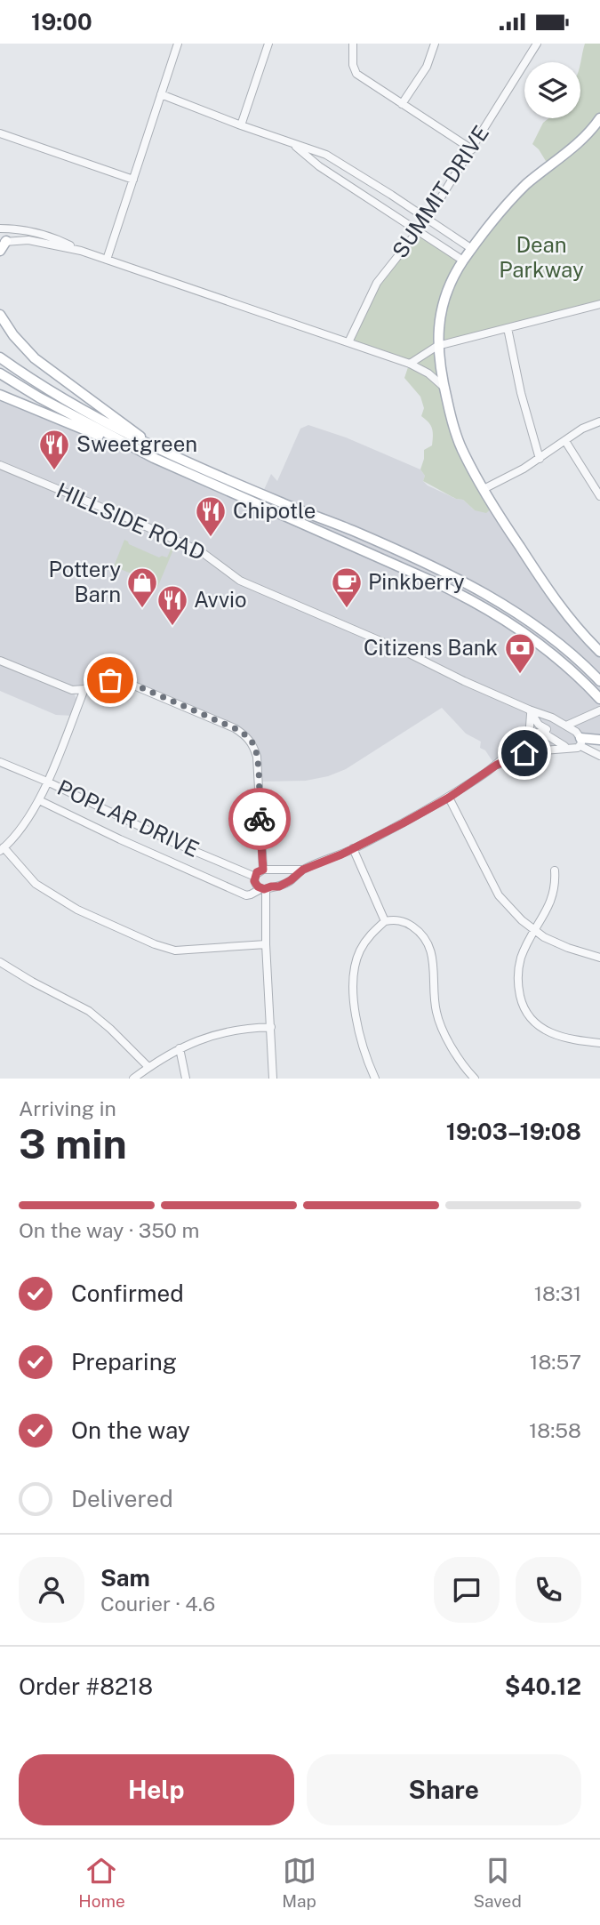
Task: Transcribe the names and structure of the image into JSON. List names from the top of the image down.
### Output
{
  "streets": {
    "street": ["SUMMIT DRIVE", "HILLSIDE ROAD", "POPLAR DRIVE"]
  },
  "parks": ["Dean Parkway"],
  "places": {
    "restaurant": ["Sweetgreen", "Chipotle", "Avvio"],
    "shop": ["Pottery Barn"],
    "cafe": ["Pinkberry"],
    "bank": ["Citizens Bank"]
  },
  "page": {
    "status": "19:00",
    "heading": ["3 min", "Arriving in", "19:03–19:08"],
    "panel": [
      "Sam",
      "Courier · 4.6",
      "Order #8218",
      "$40.12"
    ],
    "bar": "On the way · 350 m",
    "list": [
      ["Confirmed", "18:31"],
      ["Preparing", "18:57"],
      ["On the way", "18:58"],
      "Delivered"
    ],
    "buttons": ["Help", "Share"],
    "tabs": ["Home", "Map", "Saved"]
  }
}
